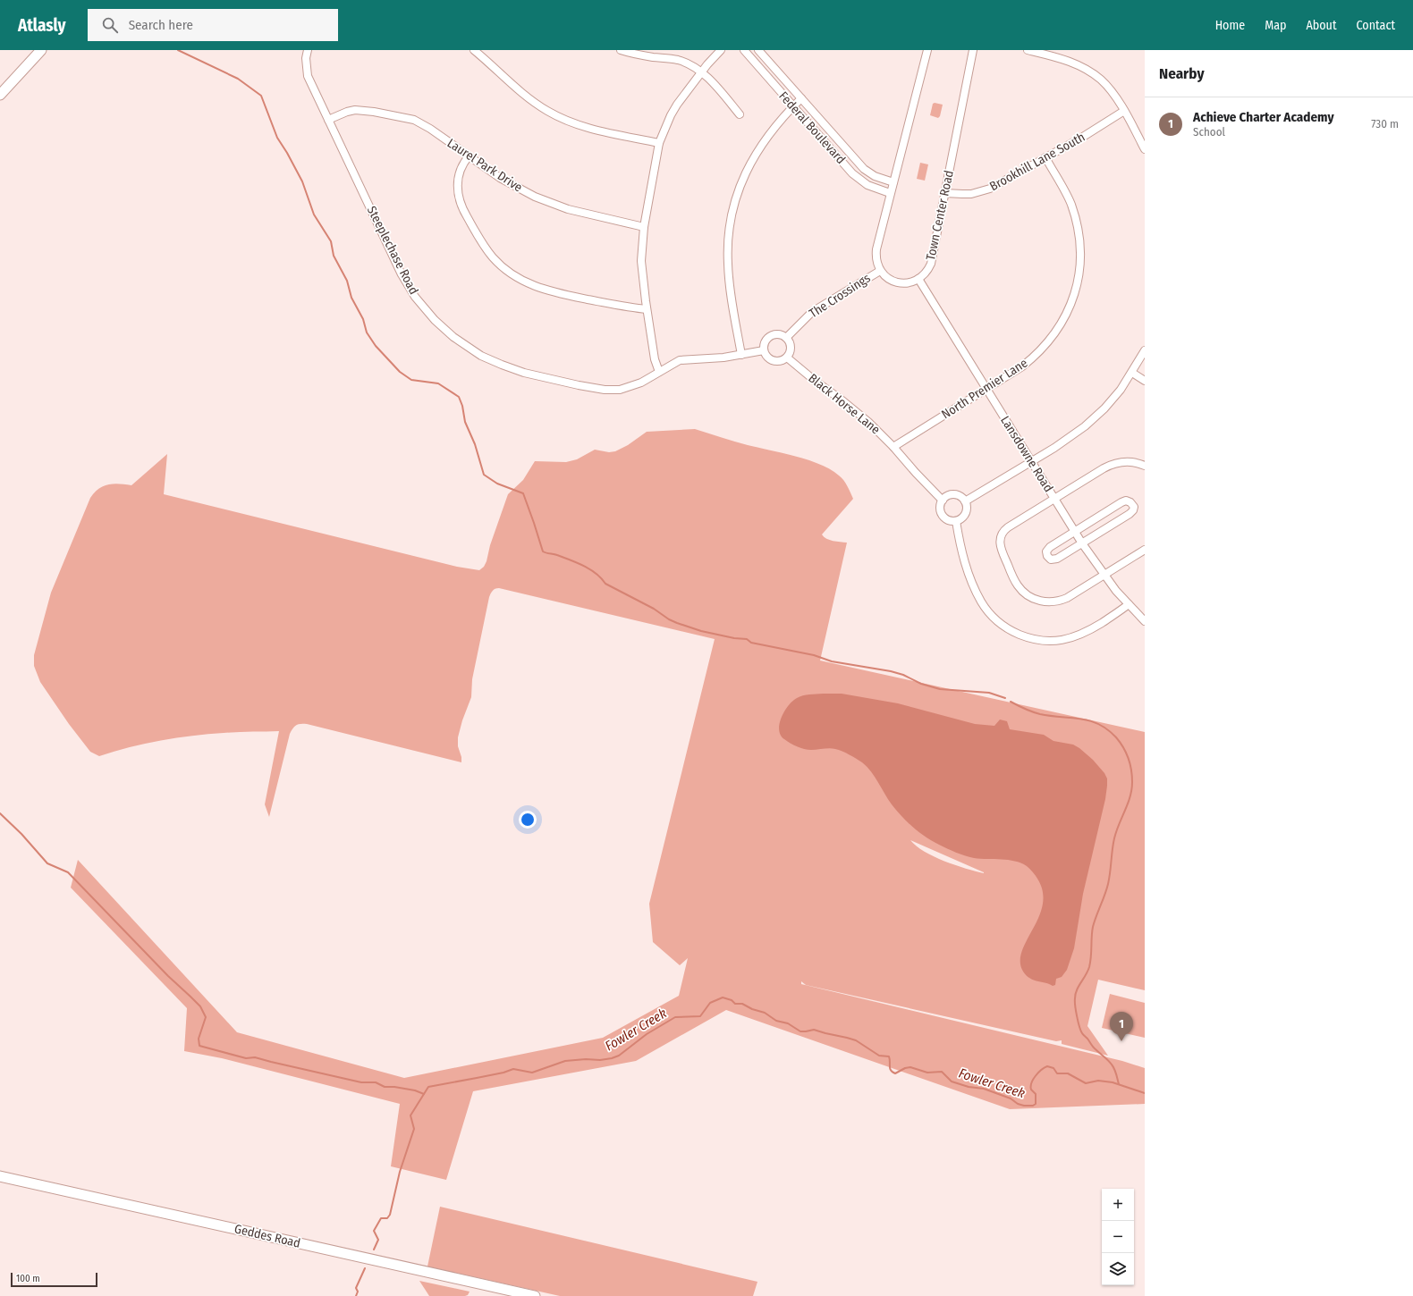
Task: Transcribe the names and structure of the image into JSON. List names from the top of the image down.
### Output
{
  "streets": {
    "main road": ["Geddes Road"],
    "street": [
      "Federal Boulevard",
      "Brookhill Lane South",
      "Laurel Park Drive",
      "Town Center Road",
      "Steeplechase Road",
      "The Crossings",
      "North Premier Lane",
      "Black Horse Lane",
      "Lansdowne Road"
    ]
  },
  "crossings": [
    ["Brookhill Lane South", "Town Center Road"],
    ["Brookhill Lane South", "North Premier Lane"],
    ["Laurel Park Drive", "Steeplechase Road"],
    ["Town Center Road", "Lansdowne Road"],
    ["The Crossings", "Black Horse Lane"],
    ["North Premier Lane", "Black Horse Lane"],
    ["North Premier Lane", "Lansdowne Road"]
  ],
  "water": ["Fowler Creek"],
  "scale_bar": "100 m",
  "page": {
    "header": "Atlasly",
    "search": "Search here",
    "nav": [
      "Home",
      "Map",
      "About",
      "Contact"
    ],
    "heading": "Nearby",
    "list": [
      {
        "mark": "1",
        "name": "Achieve Charter Academy",
        "note": "School",
        "value": "730 m"
      }
    ],
    "pins": "1",
    "map_buttons": ["+", "−"],
    "scale": "100 m"
  }
}
